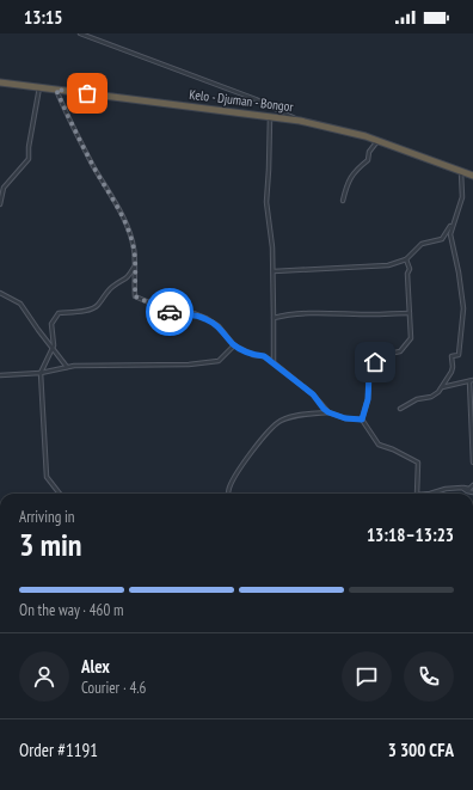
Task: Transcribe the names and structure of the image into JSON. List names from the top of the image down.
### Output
{
  "streets": {
    "highway": ["Kelo - Djuman - Bongor"]
  },
  "page": {
    "status": "13:15",
    "heading": ["3 min", "Arriving in", "13:18–13:23"],
    "panel": [
      "Alex",
      "Courier · 4.6",
      "Order #1191",
      "3 300 CFA"
    ],
    "bar": "On the way · 460 m"
  }
}
